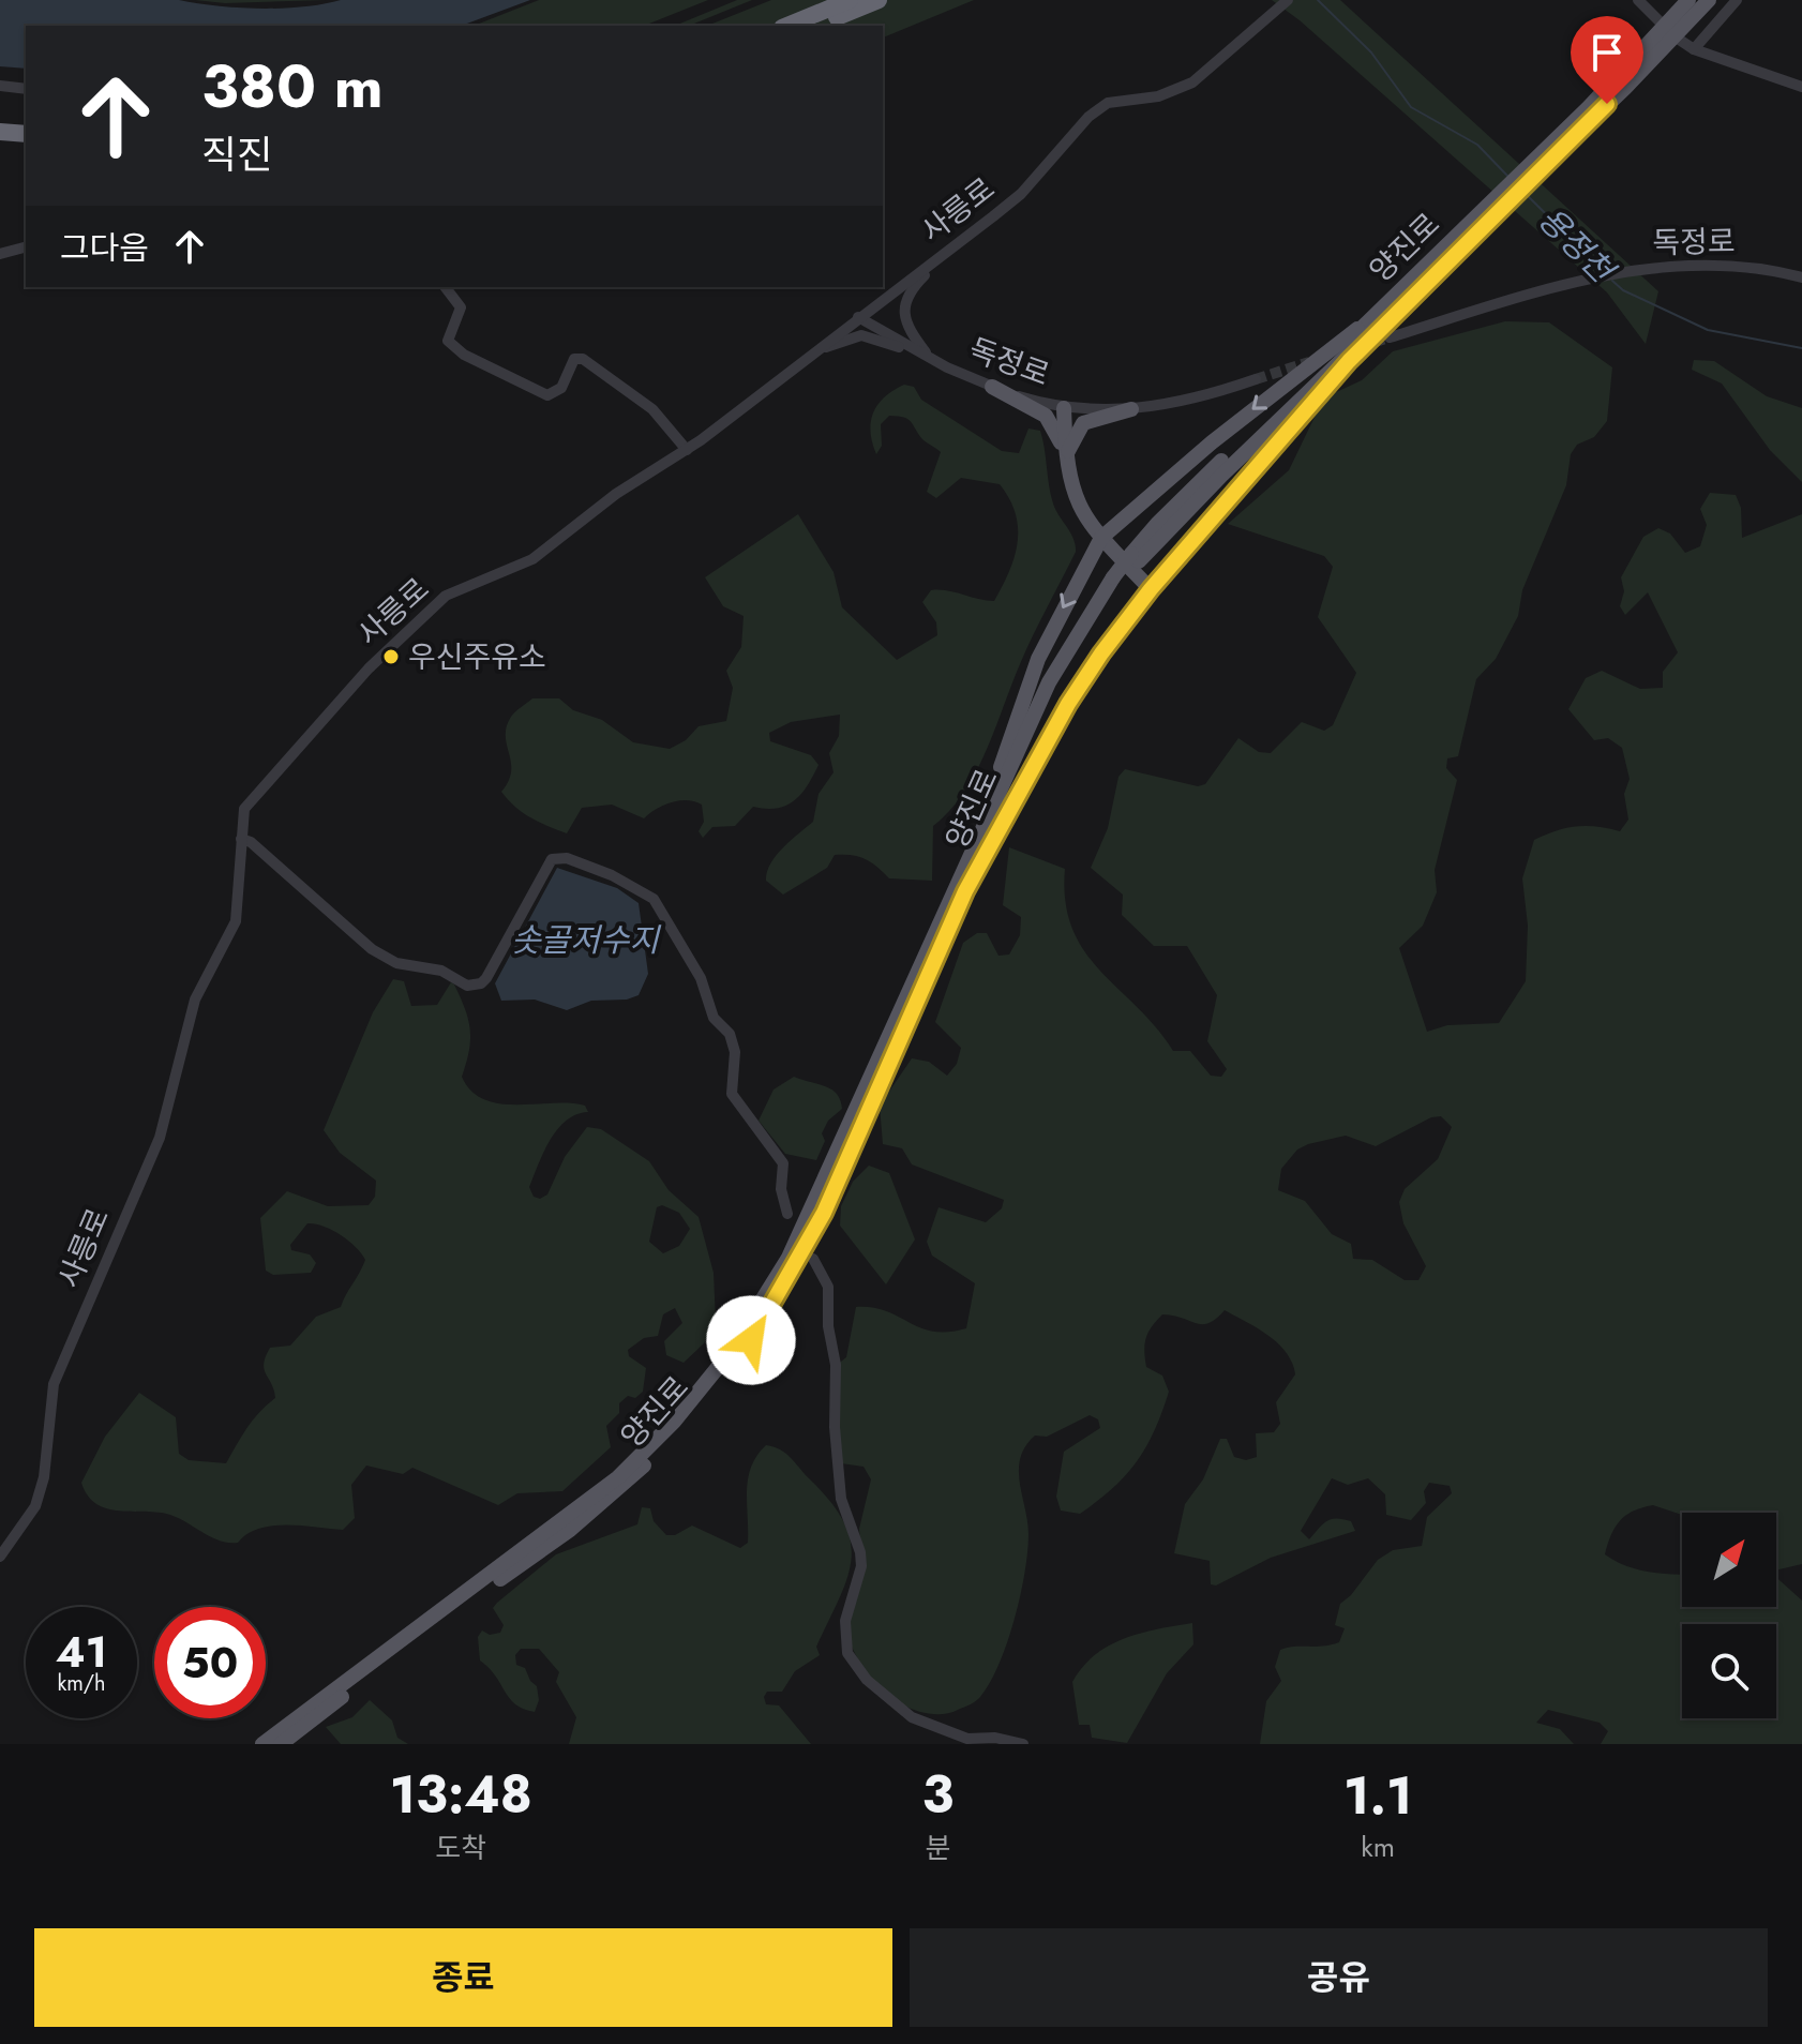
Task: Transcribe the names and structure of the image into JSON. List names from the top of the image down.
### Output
{
  "streets": {
    "main road": ["양진로"],
    "street": ["사릉로", "독정로"]
  },
  "crossings": [
    ["사릉로", "독정로"]
  ],
  "water": ["용정천", "솟골저수지"],
  "places": ["우신주유소"],
  "north": "top right",
  "page": {
    "turn": ["380 m", "직진"],
    "then": "그다음",
    "speed": "41 km/h",
    "limit": "50",
    "eta": [
      "13:48",
      "도착",
      "3",
      "분",
      "1.1",
      "km"
    ],
    "buttons": ["종료", "공유"]
  }
}
